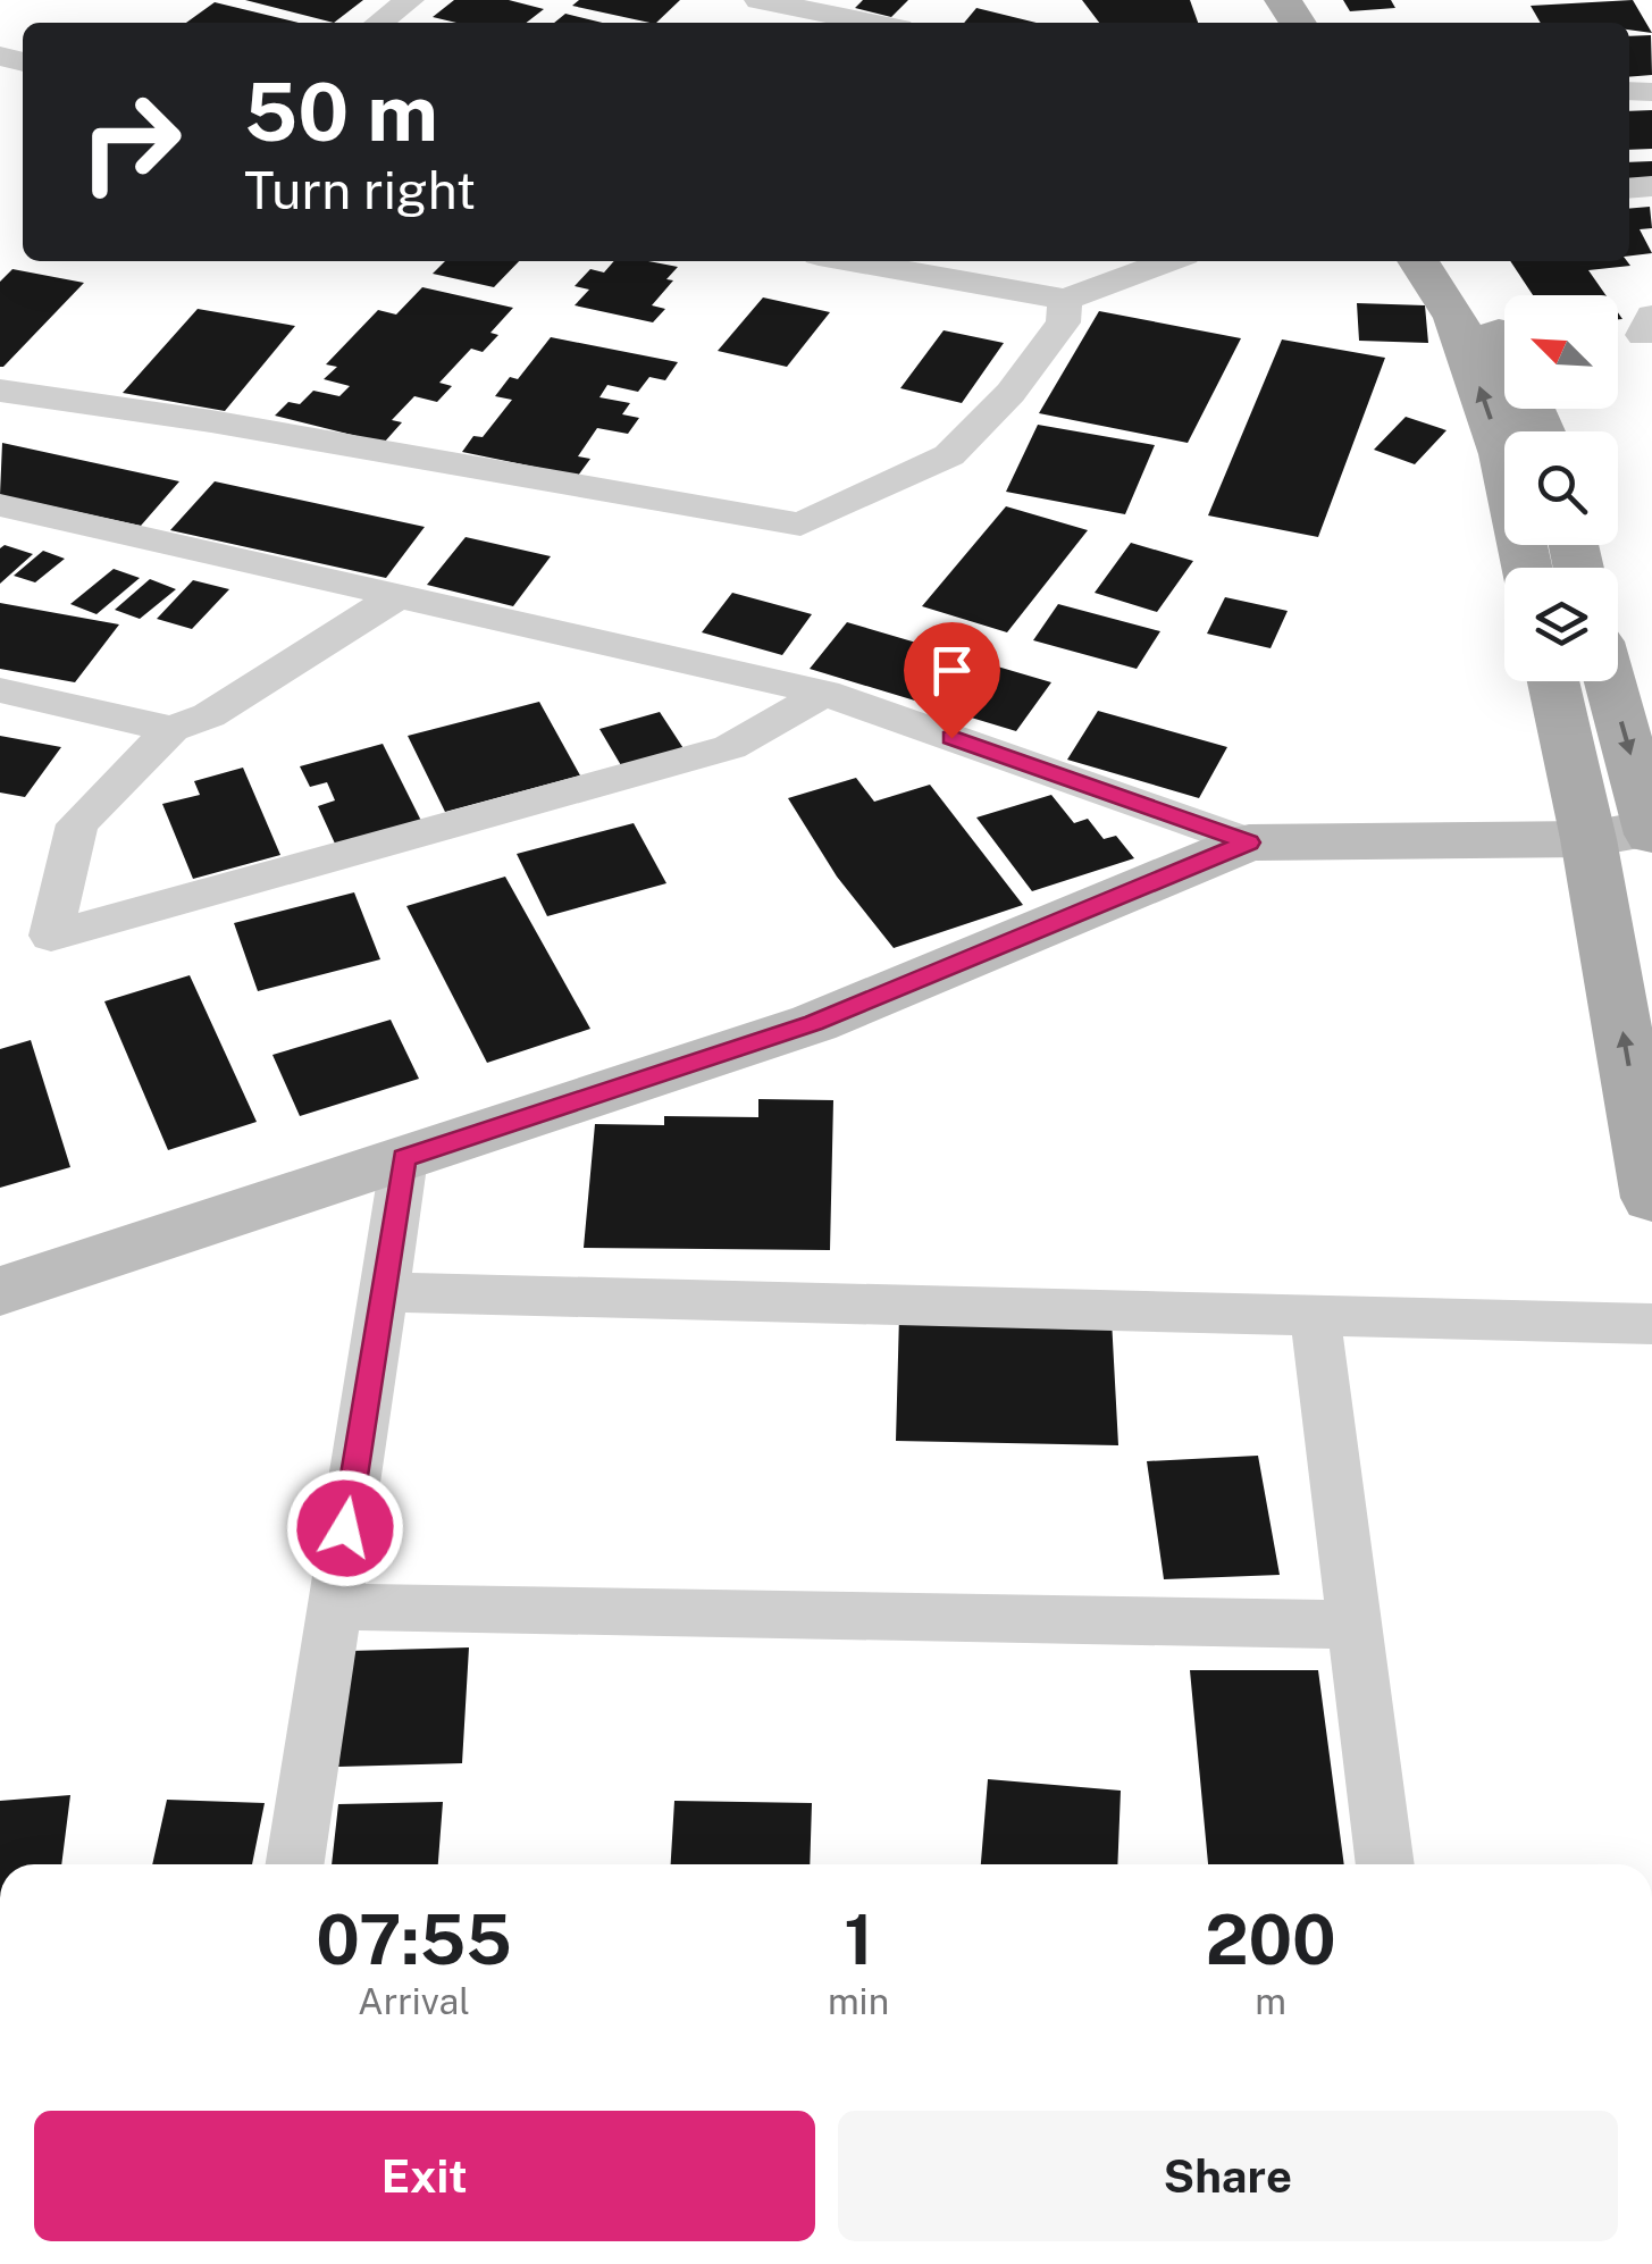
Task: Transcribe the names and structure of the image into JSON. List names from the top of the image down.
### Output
{
  "north": "top left",
  "page": {
    "turn": ["50 m", "Turn right"],
    "eta": [
      "07:55",
      "Arrival",
      "1",
      "min",
      "200",
      "m"
    ],
    "buttons": ["Exit", "Share"]
  }
}
